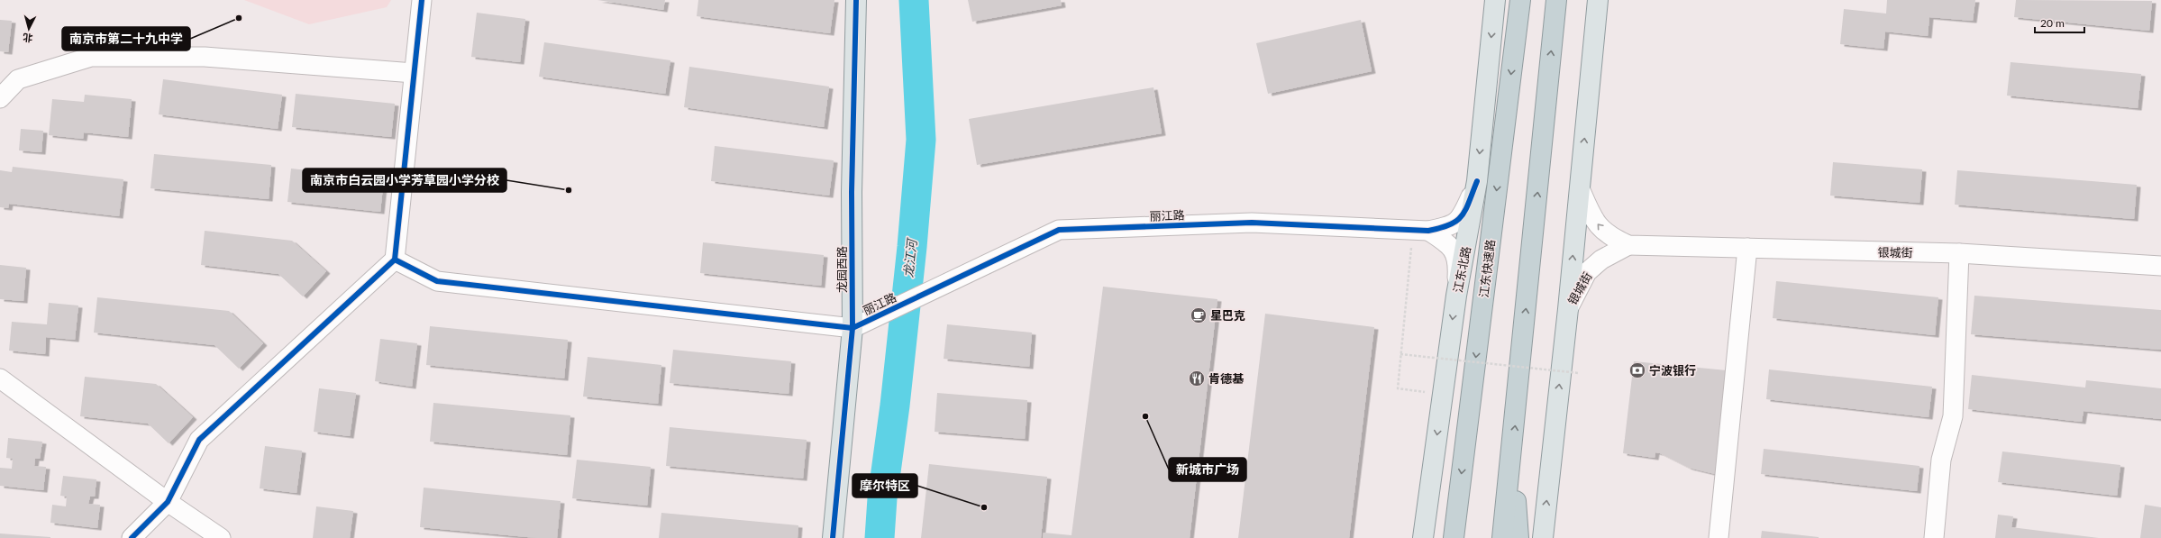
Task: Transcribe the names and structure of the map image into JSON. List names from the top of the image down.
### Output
{
  "streets": {
    "highway": ["江东快速路"],
    "main road": ["龙园西路", "江东北路"],
    "street": ["丽江路", "银城街"]
  },
  "crossings": [
    ["丽江路", "龙园西路"],
    ["丽江路", "江东北路"]
  ],
  "water": ["龙江河"],
  "places": {
    "other": [
      "南京市第二十九中学",
      "南京市白云园小学芳草园小学分校",
      "新城市广场",
      "摩尔特区"
    ],
    "cafe": ["星巴克"],
    "bank": ["宁波银行"],
    "restaurant": ["肯德基"]
  },
  "scale_bar": "20 m",
  "north": "bottom"
}
